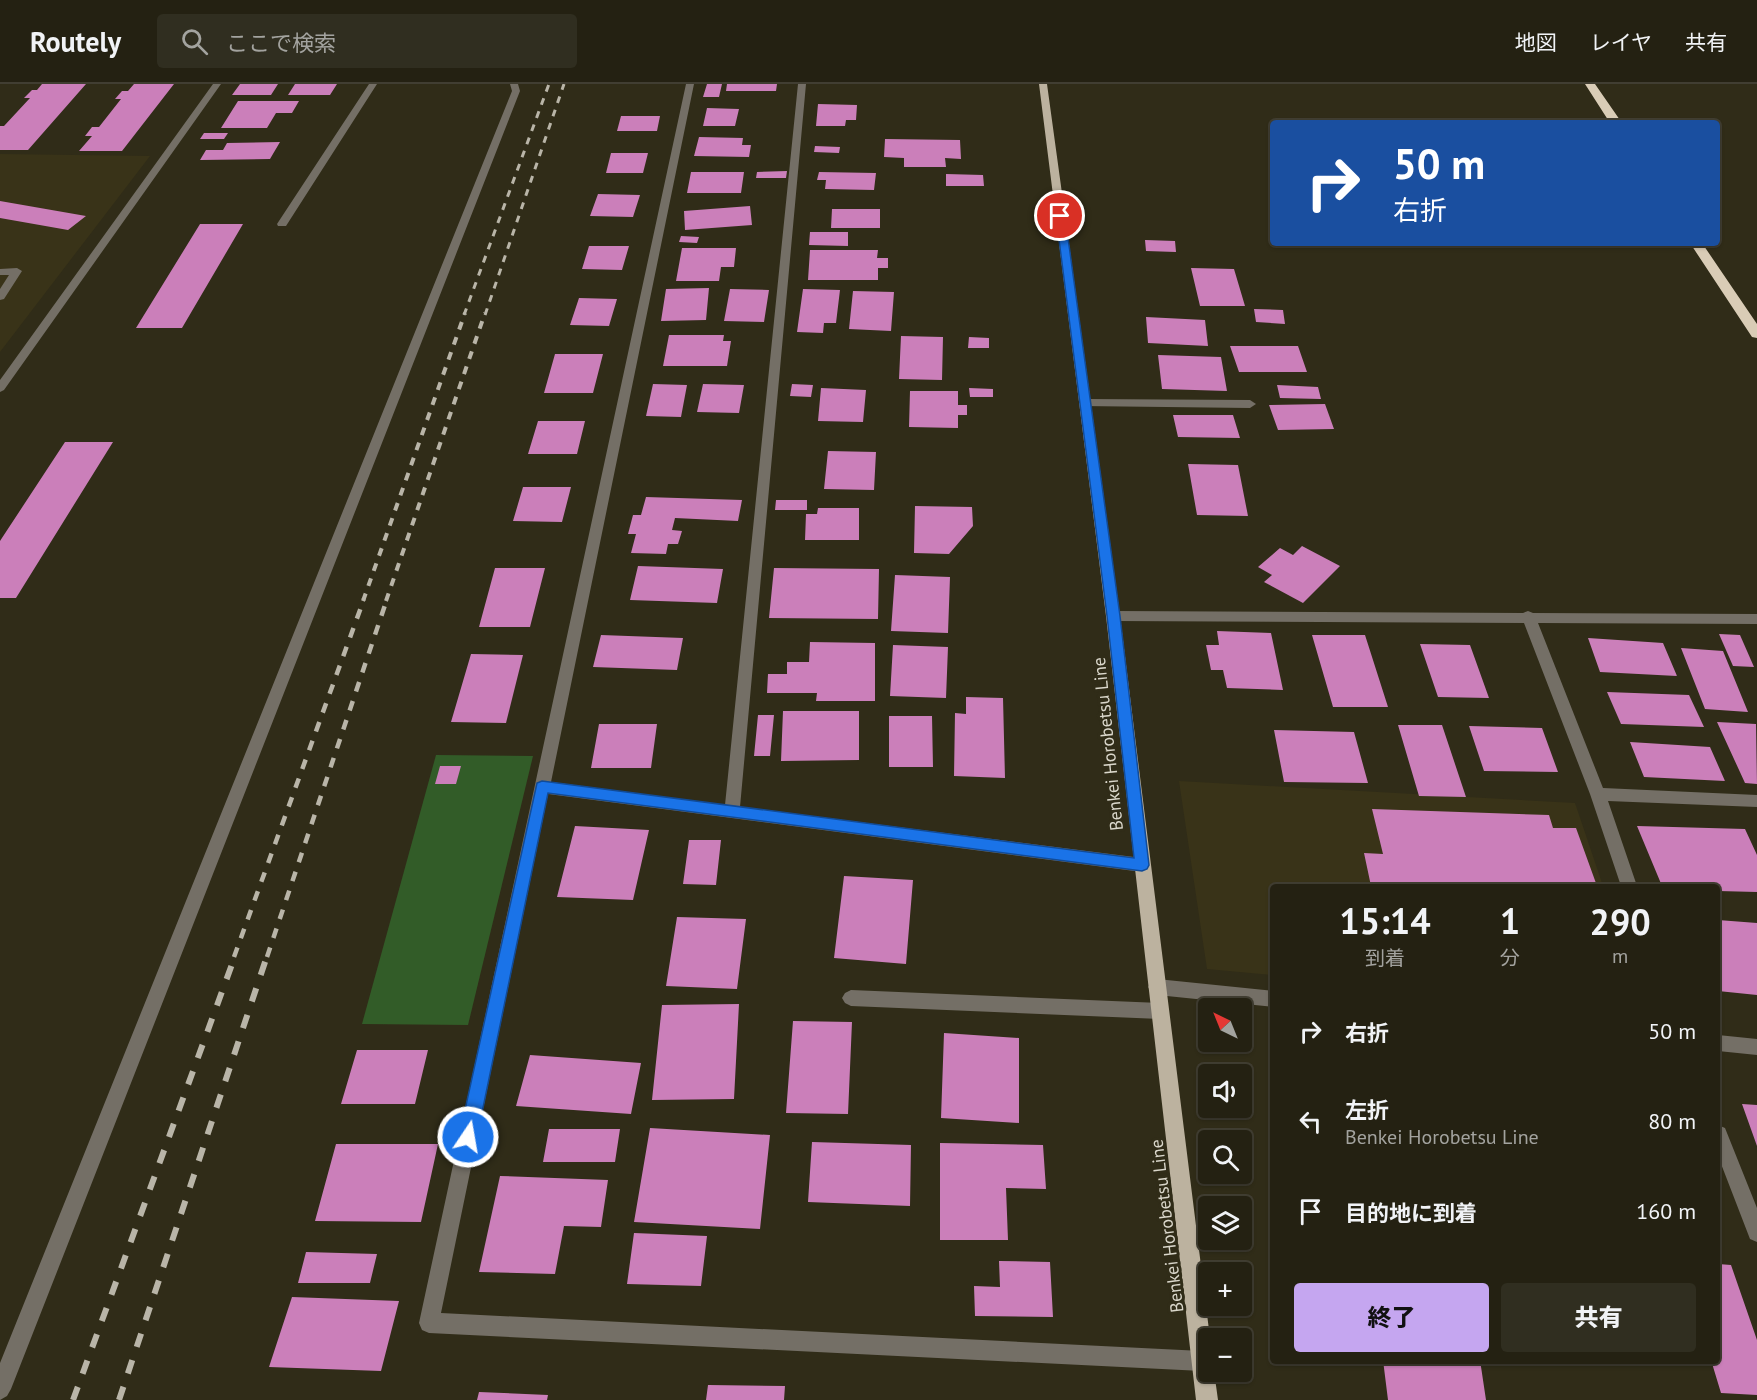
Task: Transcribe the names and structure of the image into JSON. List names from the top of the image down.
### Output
{
  "streets": {
    "main road": ["Benkei Horobetsu Line"]
  },
  "north": "top left",
  "page": {
    "header": "Routely",
    "search": "ここで検索",
    "nav": ["地図", "レイヤ", "共有"],
    "turn": ["50 m", "右折"],
    "eta": [
      "15:14",
      "到着",
      "1",
      "分",
      "290",
      "m"
    ],
    "list": [
      {
        "name": "右折",
        "value": "50 m"
      },
      {
        "name": "左折",
        "note": "Benkei Horobetsu Line",
        "value": "80 m"
      },
      {
        "name": "目的地に到着",
        "value": "160 m"
      }
    ],
    "map_buttons": ["+", "−"],
    "buttons": ["終了", "共有"]
  }
}
